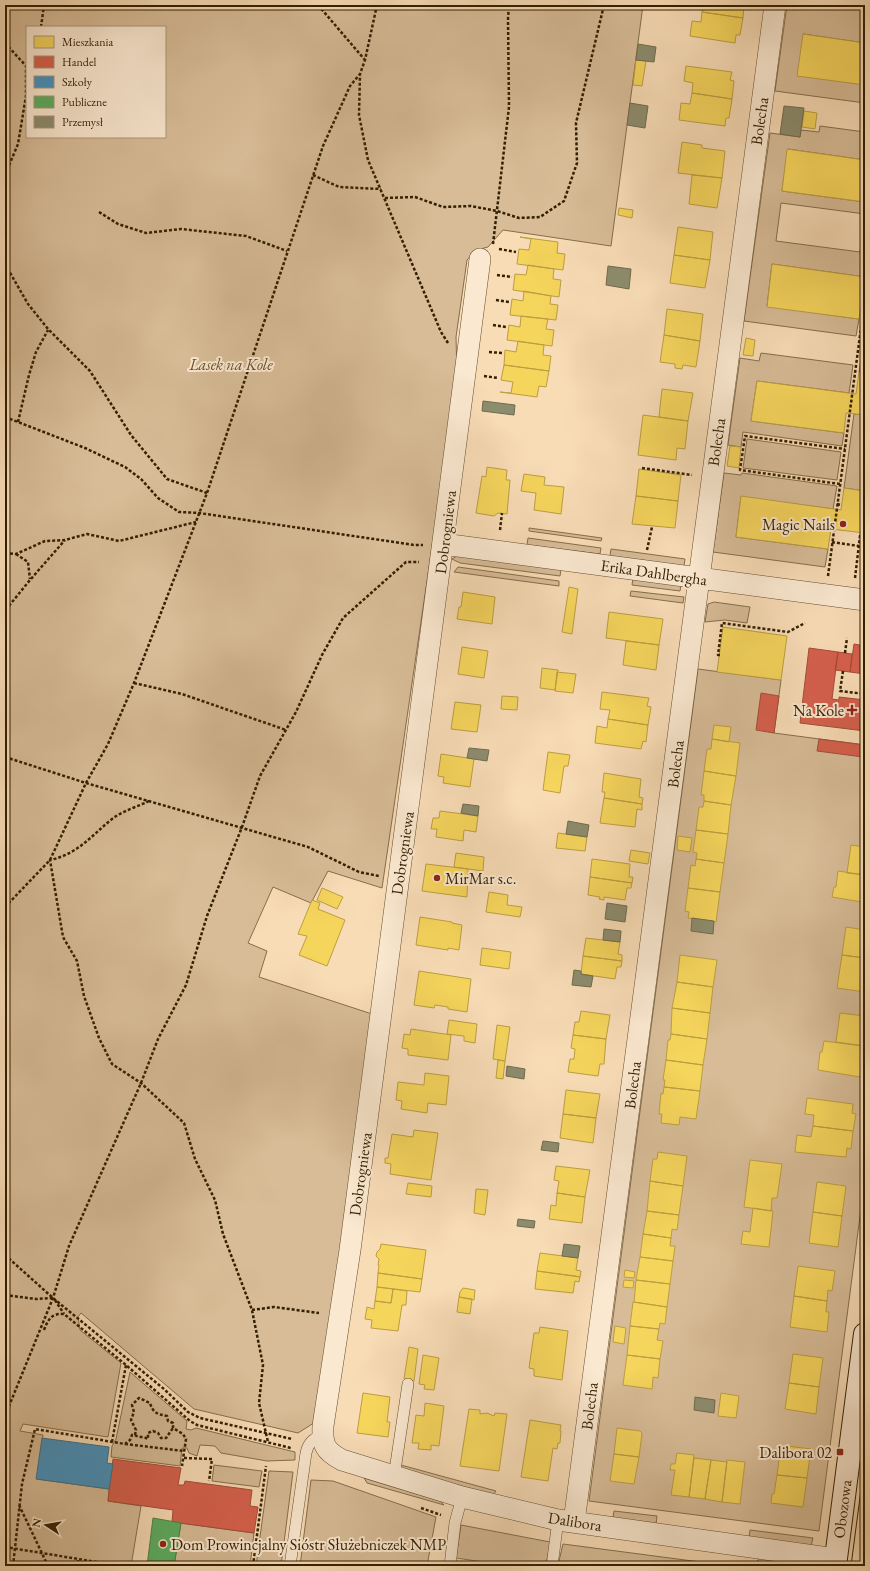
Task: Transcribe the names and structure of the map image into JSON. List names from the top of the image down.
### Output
{
  "streets": {
    "street": [
      "Bolecha",
      "Dobrogniewa",
      "Erika Dahlbergha",
      "Obozowa",
      "Dalibora"
    ]
  },
  "crossings": [
    ["Bolecha", "Erika Dahlbergha"],
    ["Bolecha", "Dalibora"],
    ["Dobrogniewa", "Erika Dahlbergha"],
    ["Dobrogniewa", "Dalibora"],
    ["Obozowa", "Dalibora"]
  ],
  "parks": ["Lasek na Kole"],
  "places": {
    "other": ["Magic Nails", "MirMar s.c.", "Dom Prowincjalny Sióstr Służebniczek NMP"],
    "health": ["Na Kole"],
    "transit": ["Dalibora 02"]
  },
  "legend": [
    "Mieszkania",
    "Handel",
    "Szkoły",
    "Publiczne",
    "Przemysł"
  ],
  "north": "left"
}
